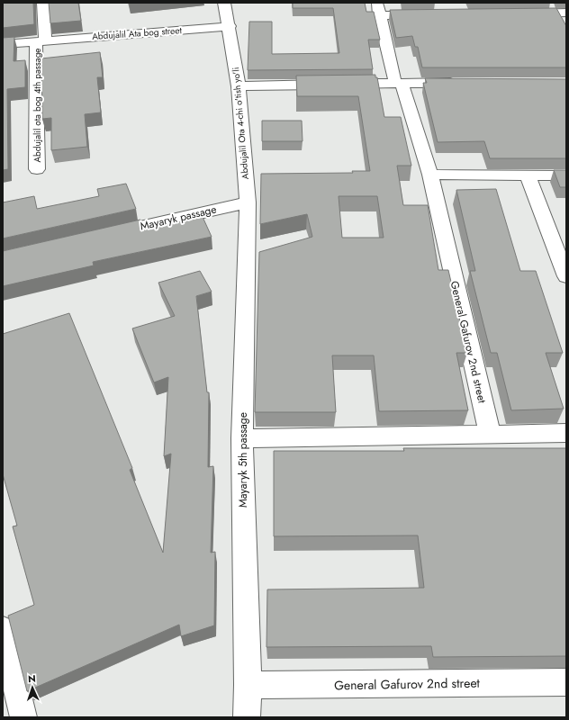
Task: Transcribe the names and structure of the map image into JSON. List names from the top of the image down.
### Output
{
  "streets": {
    "street": [
      "Abdujalil Ata bog street",
      "Abdujalil ota bog 4th passage",
      "Abdujalil Ota 4-chi o'tish yo'li",
      "Mаyaryk passage",
      "General Gafurov 2nd street",
      "Mayaryk 5th passage"
    ]
  },
  "crossings": [
    ["Abdujalil Ata bog street", "Abdujalil ota bog 4th passage"],
    ["Abdujalil Ata bog street", "Abdujalil Ota 4-chi o'tish yo'li"],
    ["Abdujalil Ota 4-chi o'tish yo'li", "Mаyaryk passage"],
    ["Abdujalil Ota 4-chi o'tish yo'li", "Mayaryk 5th passage"],
    ["Mаyaryk passage", "Mayaryk 5th passage"],
    ["General Gafurov 2nd street", "Mayaryk 5th passage"]
  ],
  "north": "top"
}
